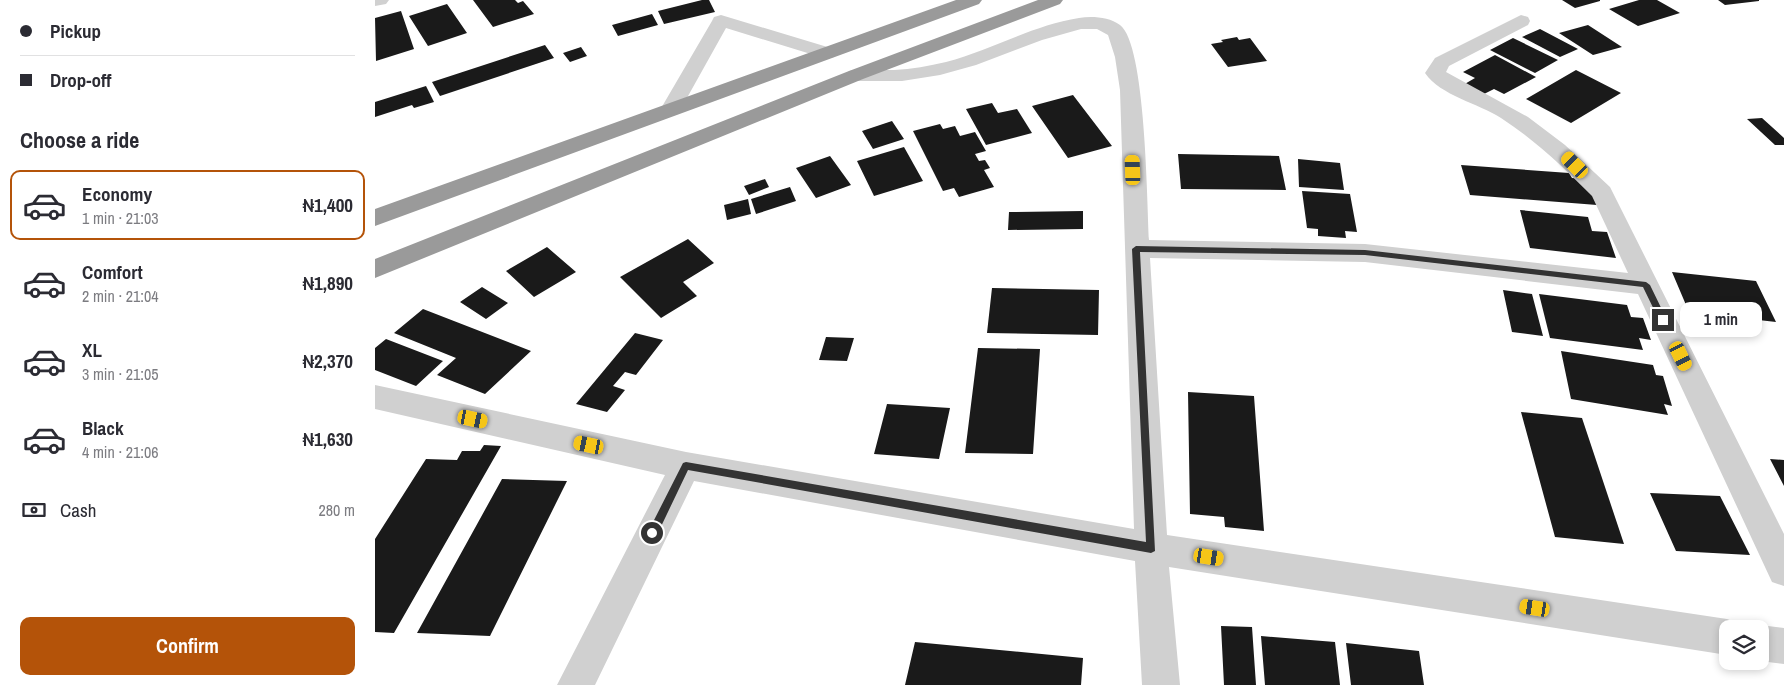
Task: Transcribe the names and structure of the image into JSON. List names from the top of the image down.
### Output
{
  "page": {
    "banner": ["Pickup", "Drop-off"],
    "heading": "Choose a ride",
    "list": [
      {
        "name": "Economy",
        "note": "1 min · 21:03",
        "value": "₦1,400"
      },
      {
        "name": "Comfort",
        "note": "2 min · 21:04",
        "value": "₦1,890"
      },
      {
        "name": "XL",
        "note": "3 min · 21:05",
        "value": "₦2,370"
      },
      {
        "name": "Black",
        "note": "4 min · 21:06",
        "value": "₦1,630"
      }
    ],
    "bubble": "1 min",
    "pay": ["Cash", "280 m"],
    "buttons": "Confirm"
  }
}
